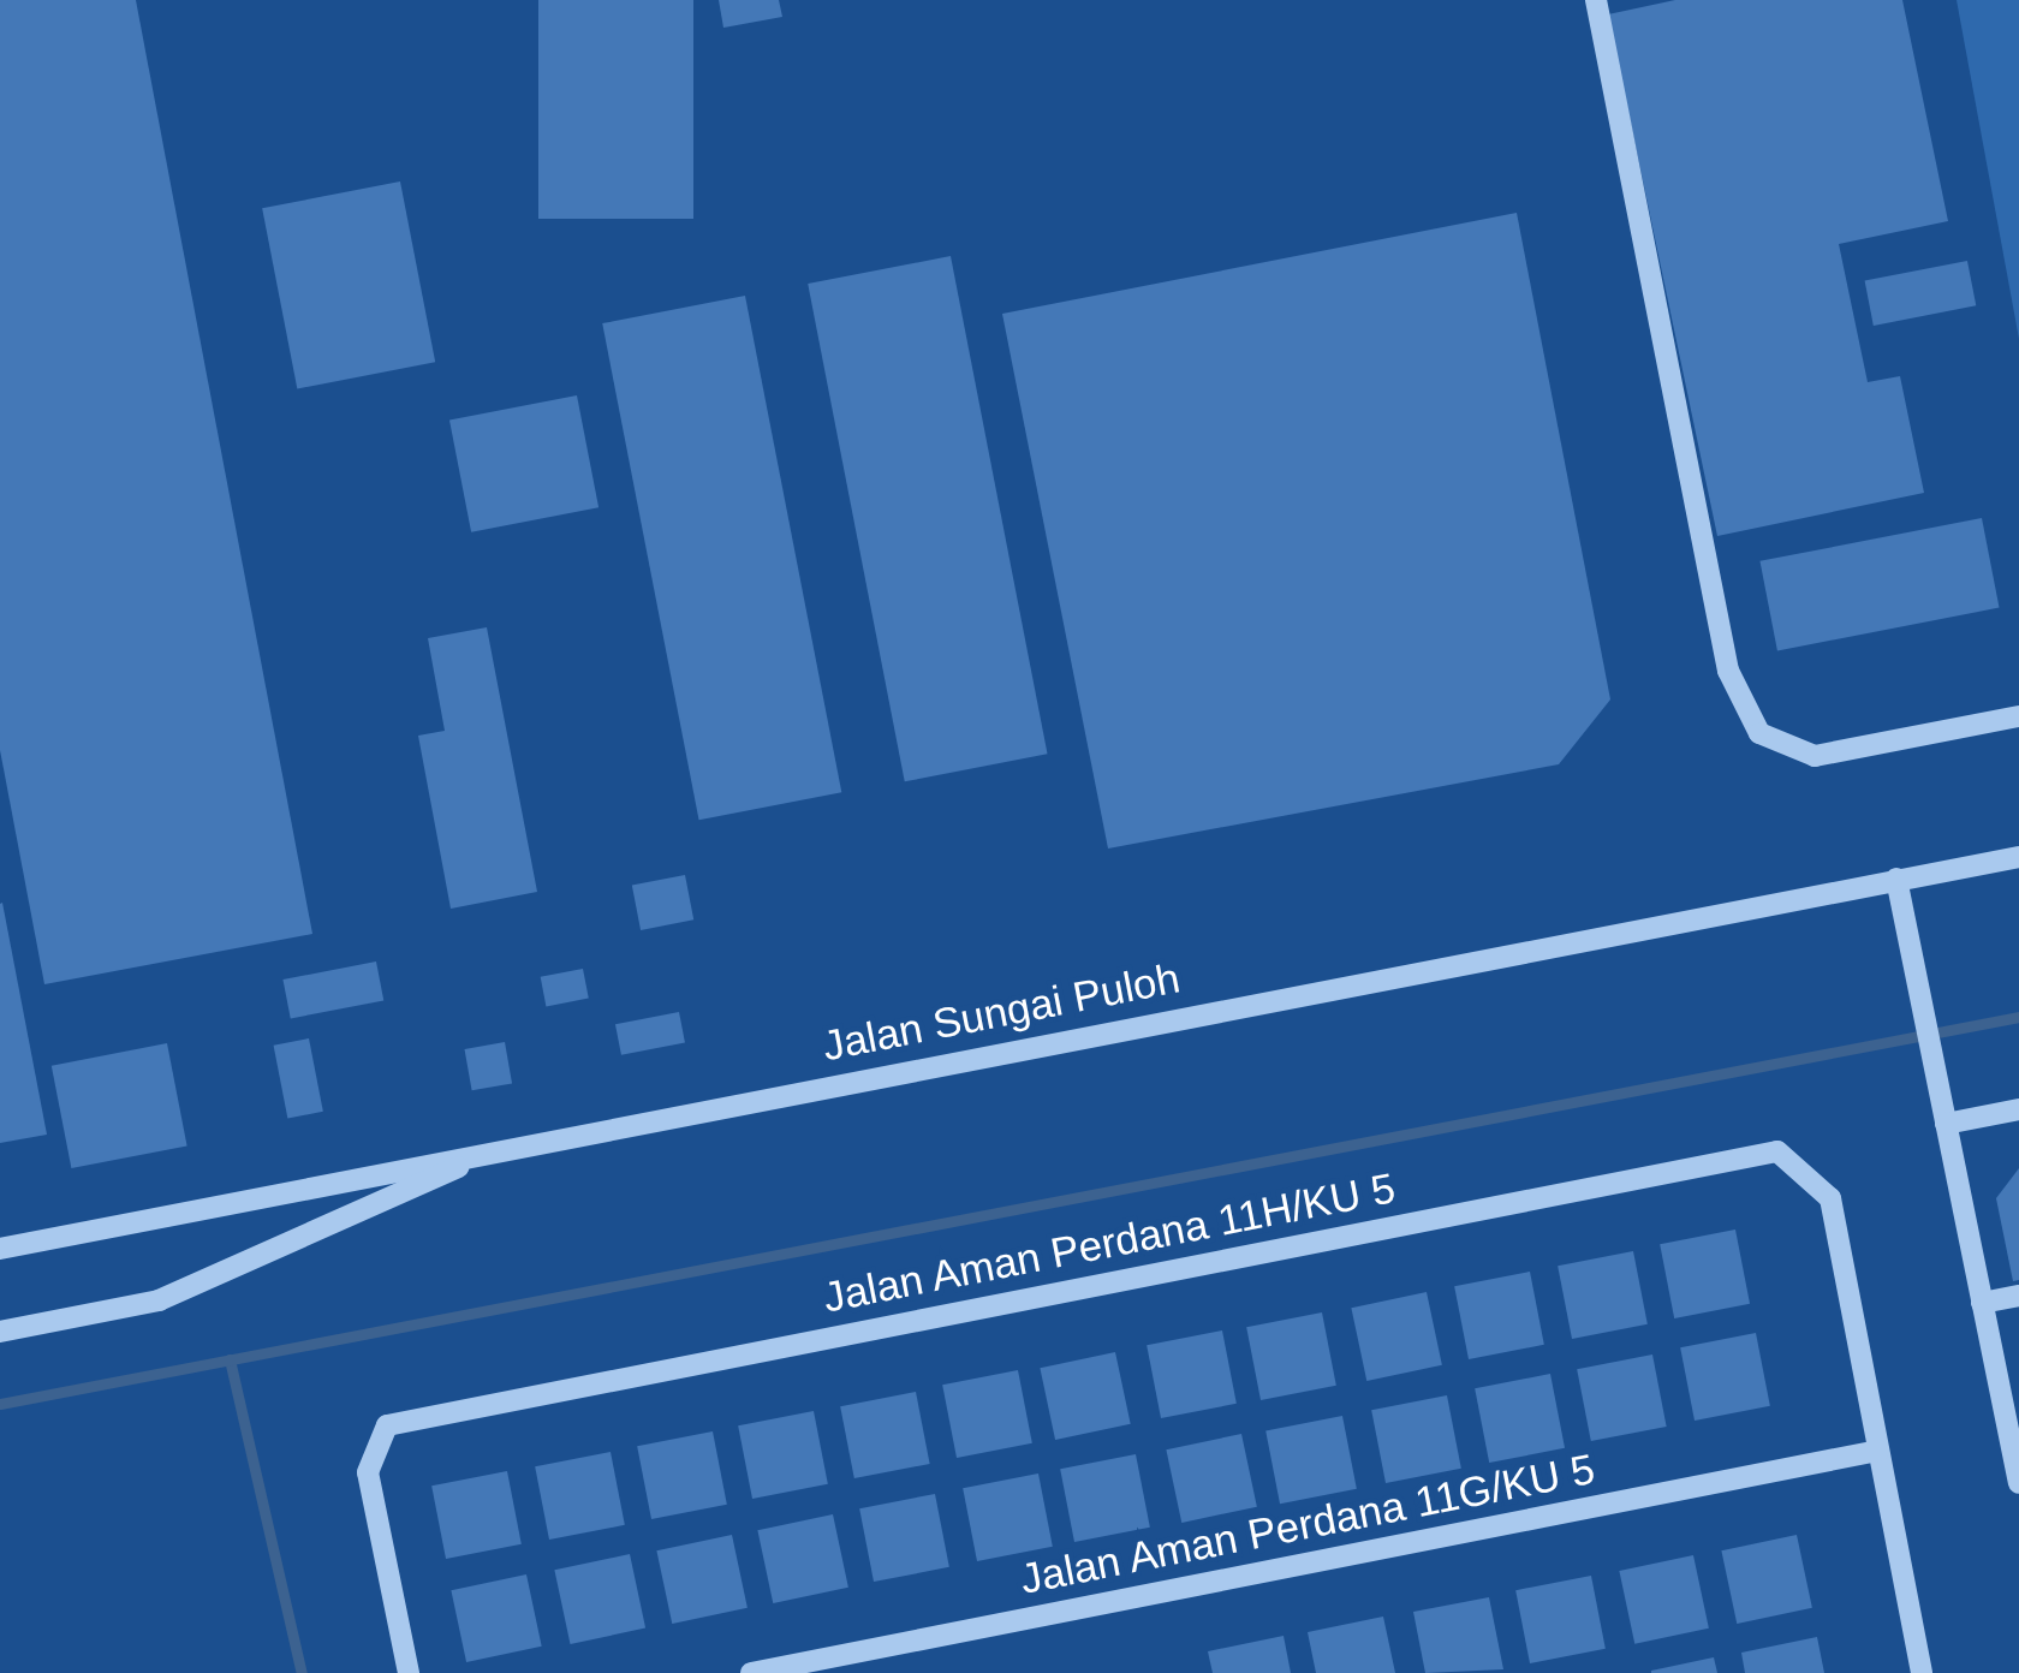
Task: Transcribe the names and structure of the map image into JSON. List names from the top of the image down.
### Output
{
  "streets": {
    "street": ["Jalan Sungai Puloh", "Jalan Aman Perdana 11H/KU 5", "Jalan Aman Perdana 11G/KU 5"]
  },
  "crossings": [
    ["Jalan Aman Perdana 11H/KU 5", "Jalan Aman Perdana 11G/KU 5"]
  ]
}
